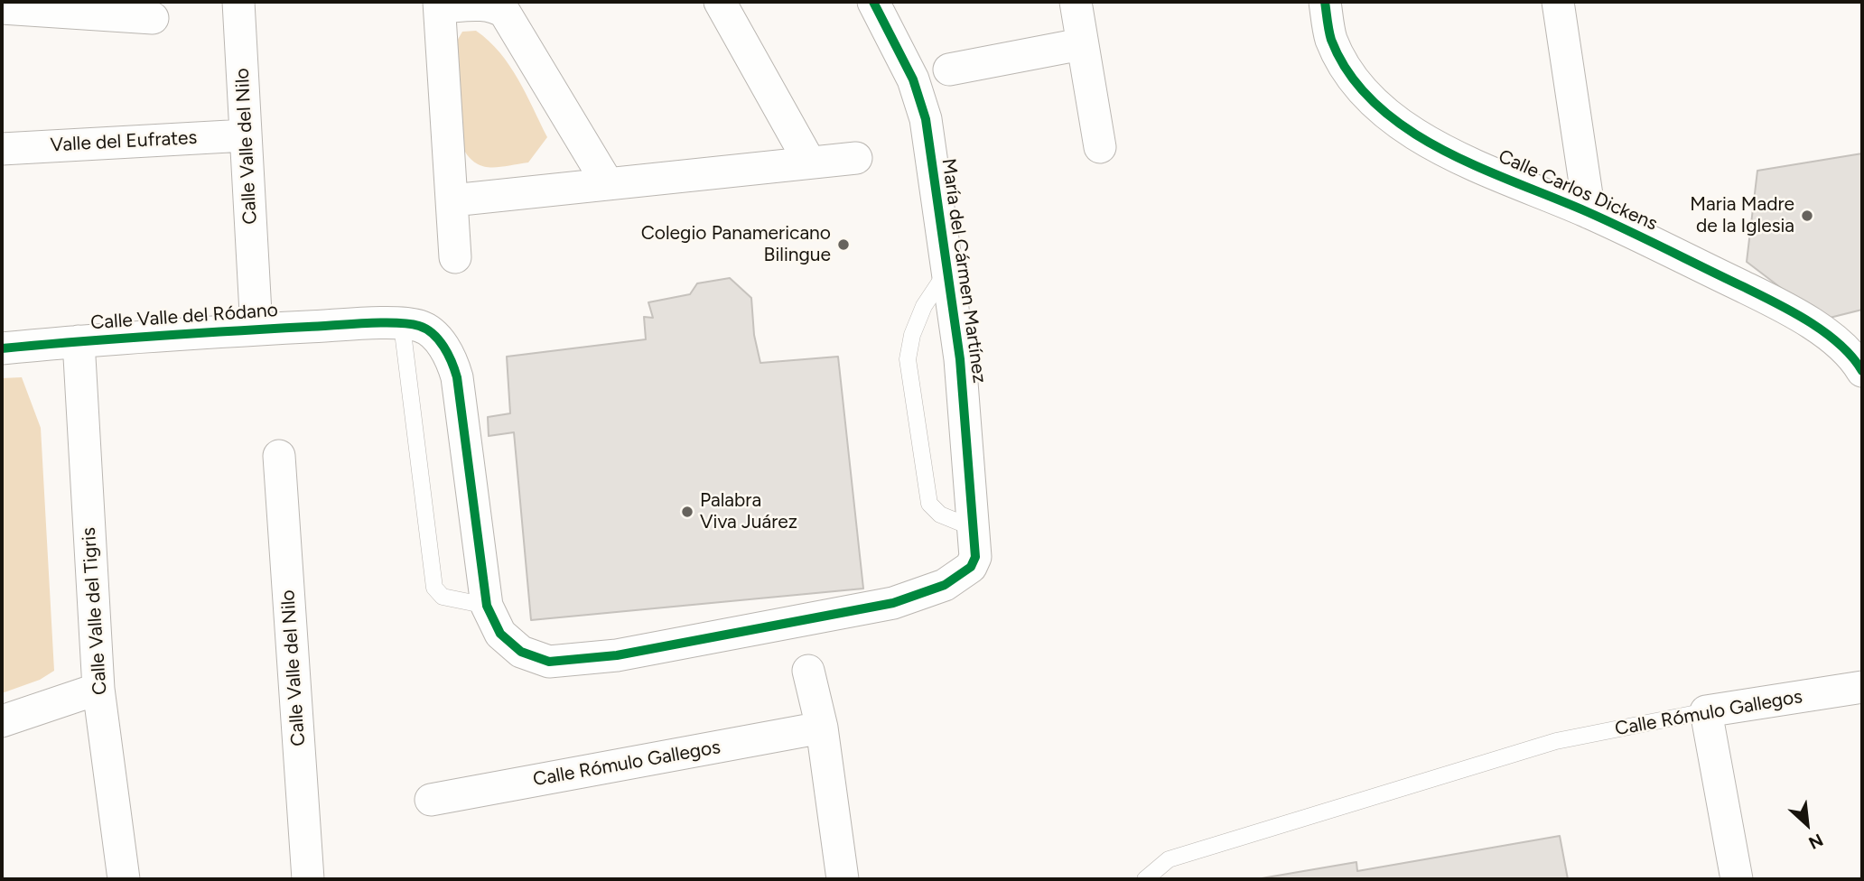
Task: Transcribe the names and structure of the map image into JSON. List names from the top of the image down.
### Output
{
  "streets": {
    "street": [
      "Valle del Eufrates",
      "Calle Valle del Nilo",
      "Calle Carlos Dickens",
      "María del Cármen Martínez",
      "Calle Valle del Ródano",
      "Calle Valle del Tigris",
      "Calle Rómulo Gallegos"
    ]
  },
  "crossings": [
    ["Valle del Eufrates", "Calle Valle del Nilo"],
    ["Calle Valle del Nilo", "Calle Valle del Ródano"],
    ["María del Cármen Martínez", "Calle Valle del Ródano"],
    ["Calle Valle del Ródano", "Calle Valle del Tigris"]
  ],
  "places": ["Maria Madre de la Iglesia", "Colegio Panamericano Bilingue", "Palabra Viva Juárez"],
  "north": "bottom right"
}
